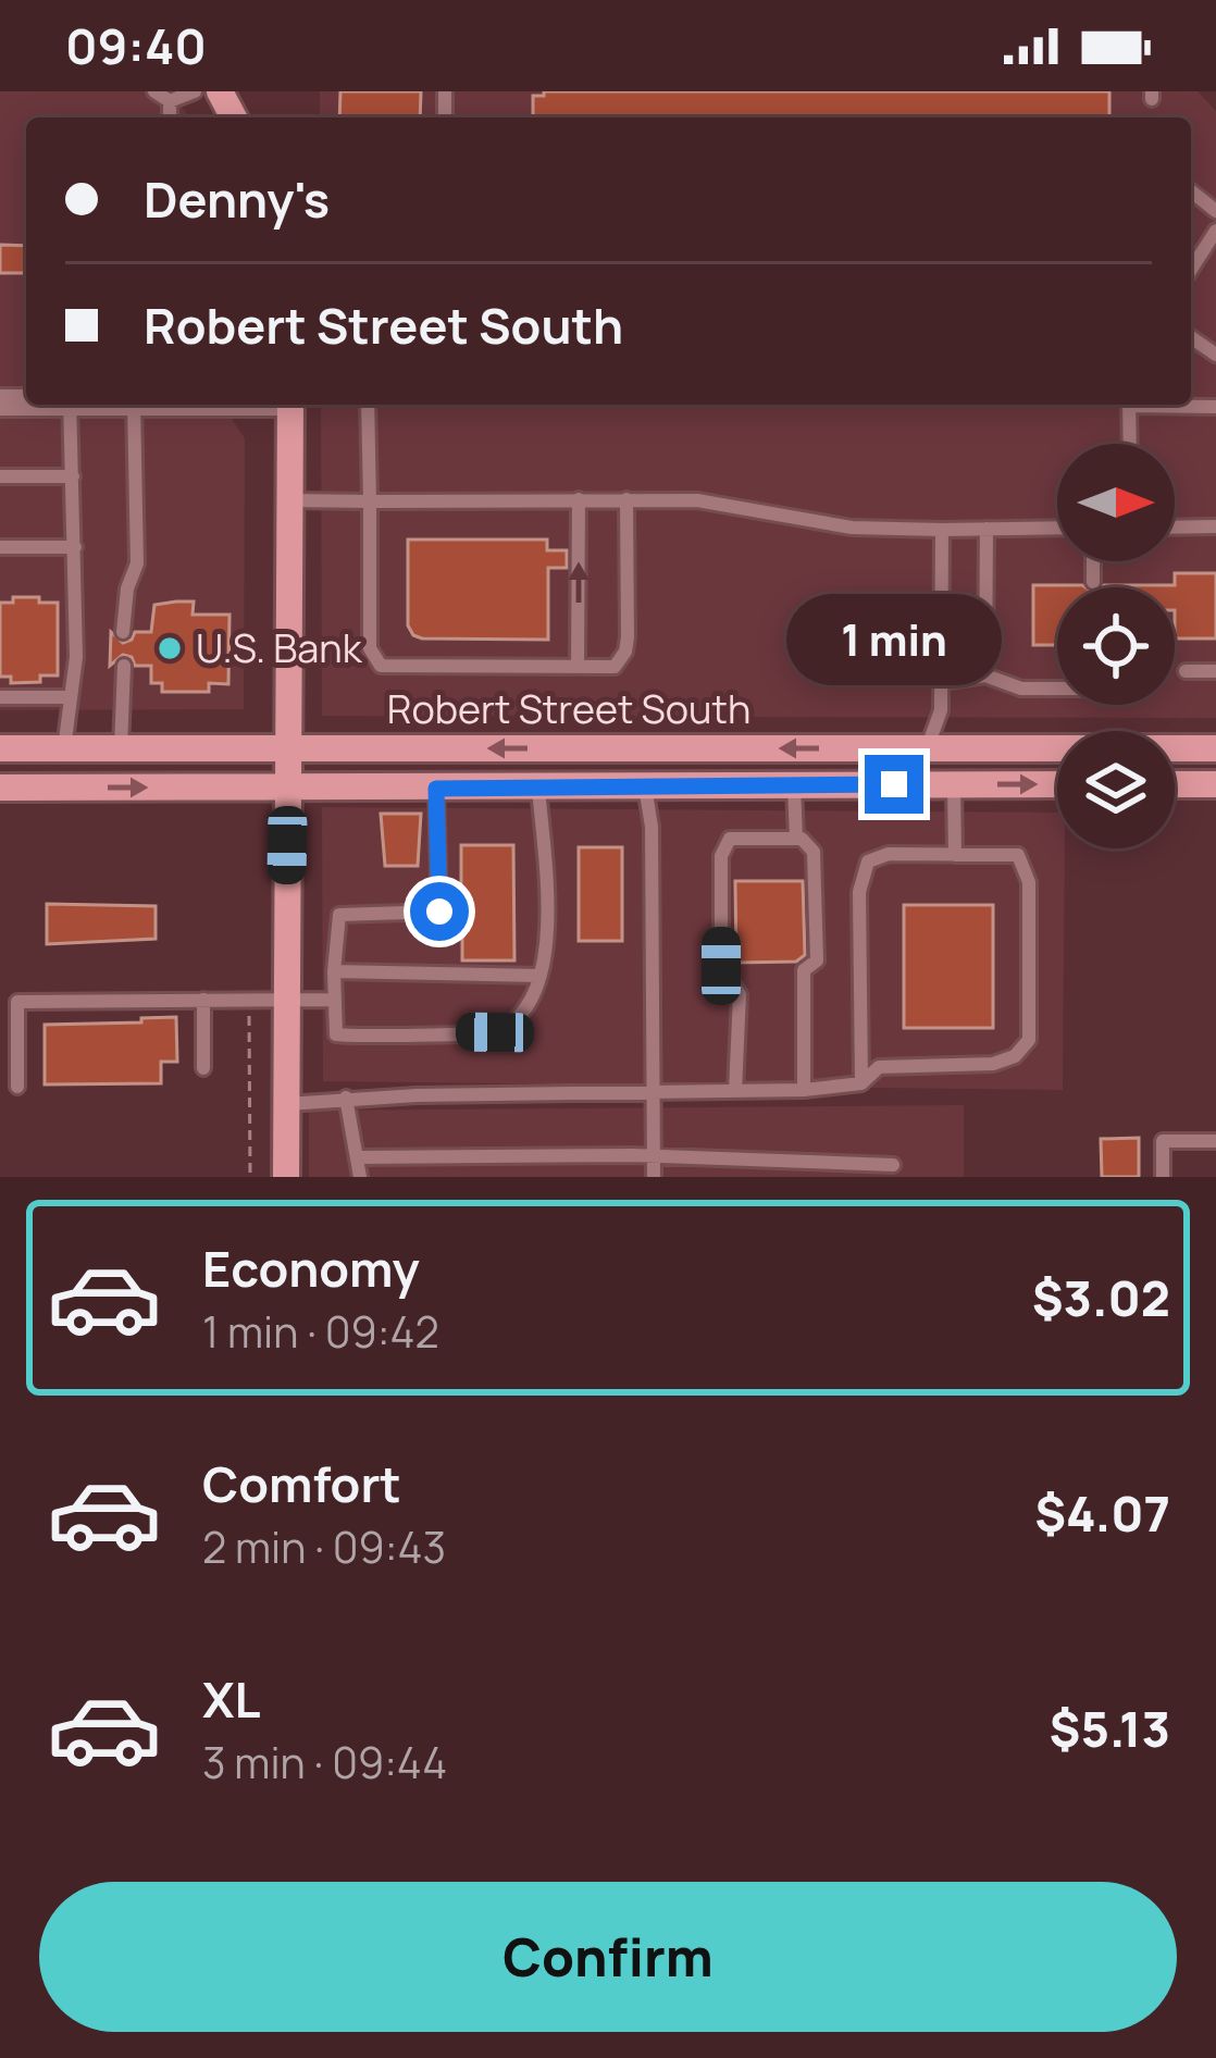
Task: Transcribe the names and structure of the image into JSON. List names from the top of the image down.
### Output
{
  "streets": {
    "main road": ["Robert Street South"]
  },
  "places": ["U.S. Bank"],
  "north": "right",
  "page": {
    "status": "09:40",
    "banner": ["Denny's", "Robert Street South"],
    "bubble": "1 min",
    "list": [
      {
        "name": "Economy",
        "note": "1 min · 09:42",
        "value": "$3.02"
      },
      {
        "name": "Comfort",
        "note": "2 min · 09:43",
        "value": "$4.07"
      },
      {
        "name": "XL",
        "note": "3 min · 09:44",
        "value": "$5.13"
      }
    ],
    "buttons": "Confirm"
  }
}
